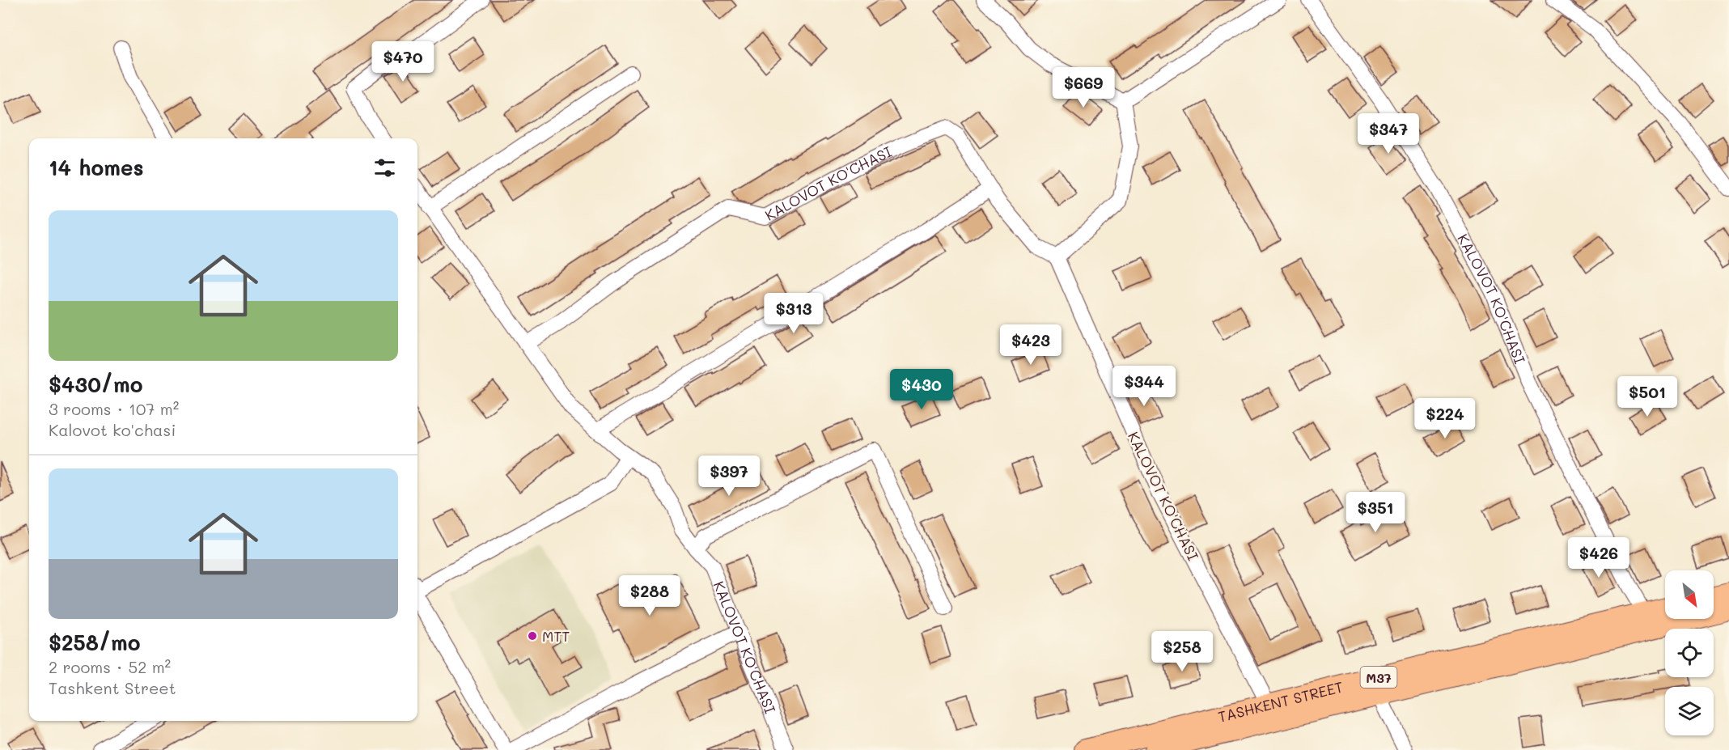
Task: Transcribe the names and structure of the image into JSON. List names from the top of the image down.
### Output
{
  "streets": {
    "highway": ["M37", "TASHKENT STREET"],
    "street": ["KALOVOT KO'CHASI"]
  },
  "crossings": [
    ["KALOVOT KO'CHASI", "TASHKENT STREET"]
  ],
  "places": ["MTT"],
  "north": "bottom right",
  "page": {
    "price": [
      "$470",
      "$669",
      "$347",
      "$313",
      "$423",
      "$344",
      "$430",
      "$501",
      "$224",
      "$397",
      "$351",
      "$426",
      "$288",
      "$258"
    ],
    "heading": "14 homes",
    "list": [
      {
        "name": "$430/mo",
        "note": "3 rooms · 107 m² · Kalovot ko'chasi"
      },
      {
        "name": "$258/mo",
        "note": "2 rooms · 52 m² · Tashkent Street"
      }
    ]
  }
}
